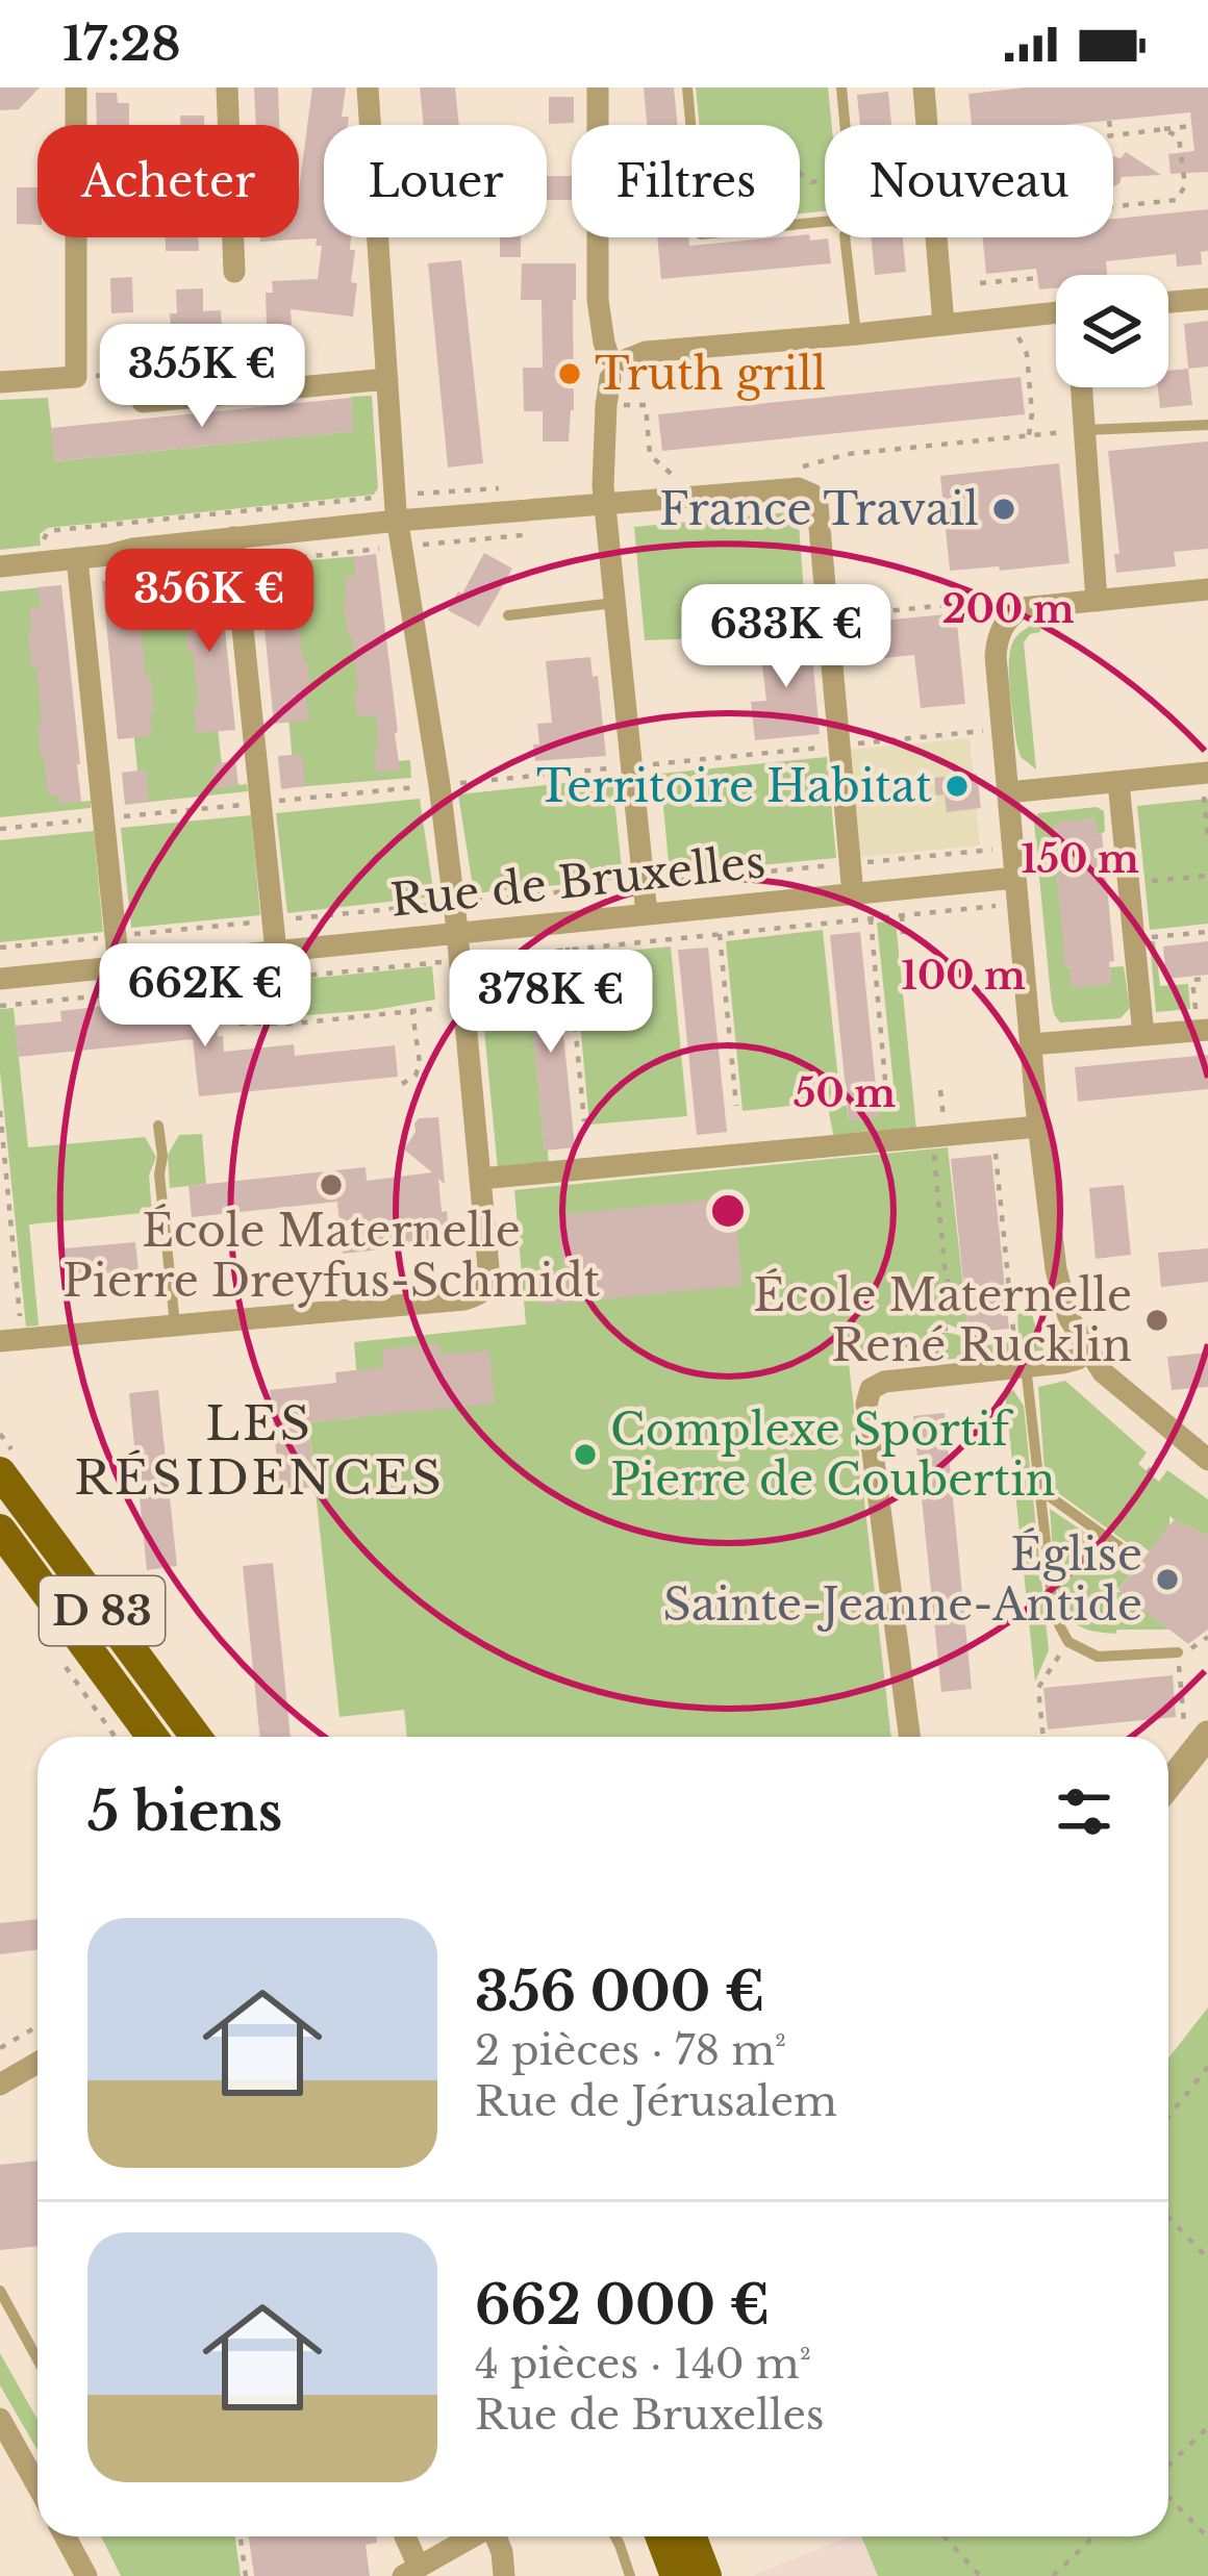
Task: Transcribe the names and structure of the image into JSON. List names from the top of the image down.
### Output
{
  "streets": {
    "main road": ["D 83"],
    "street": ["Rue de Bruxelles"]
  },
  "districts": ["LES RÉSIDENCES"],
  "places": [
    "Truth grill",
    "France Travail",
    "Territoire Habitat",
    "École Maternelle Pierre Dreyfus-Schmidt",
    "École Maternelle René Rucklin",
    "Complexe Sportif Pierre de Coubertin",
    "Église Sainte-Jeanne-Antide"
  ],
  "page": {
    "status": "17:28",
    "chip": [
      "Acheter",
      "Louer",
      "Filtres",
      "Nouveau"
    ],
    "price": [
      "355K €",
      "356K €",
      "633K €",
      "662K €",
      "378K €"
    ],
    "heading": "5 biens",
    "list": [
      {
        "name": "356 000 €",
        "note": "2 pièces · 78 m² · Rue de Jérusalem"
      },
      {
        "name": "662 000 €",
        "note": "4 pièces · 140 m² · Rue de Bruxelles"
      }
    ]
  },
  "rings": [
    "200 m",
    "150 m",
    "100 m",
    "50 m"
  ]
}
